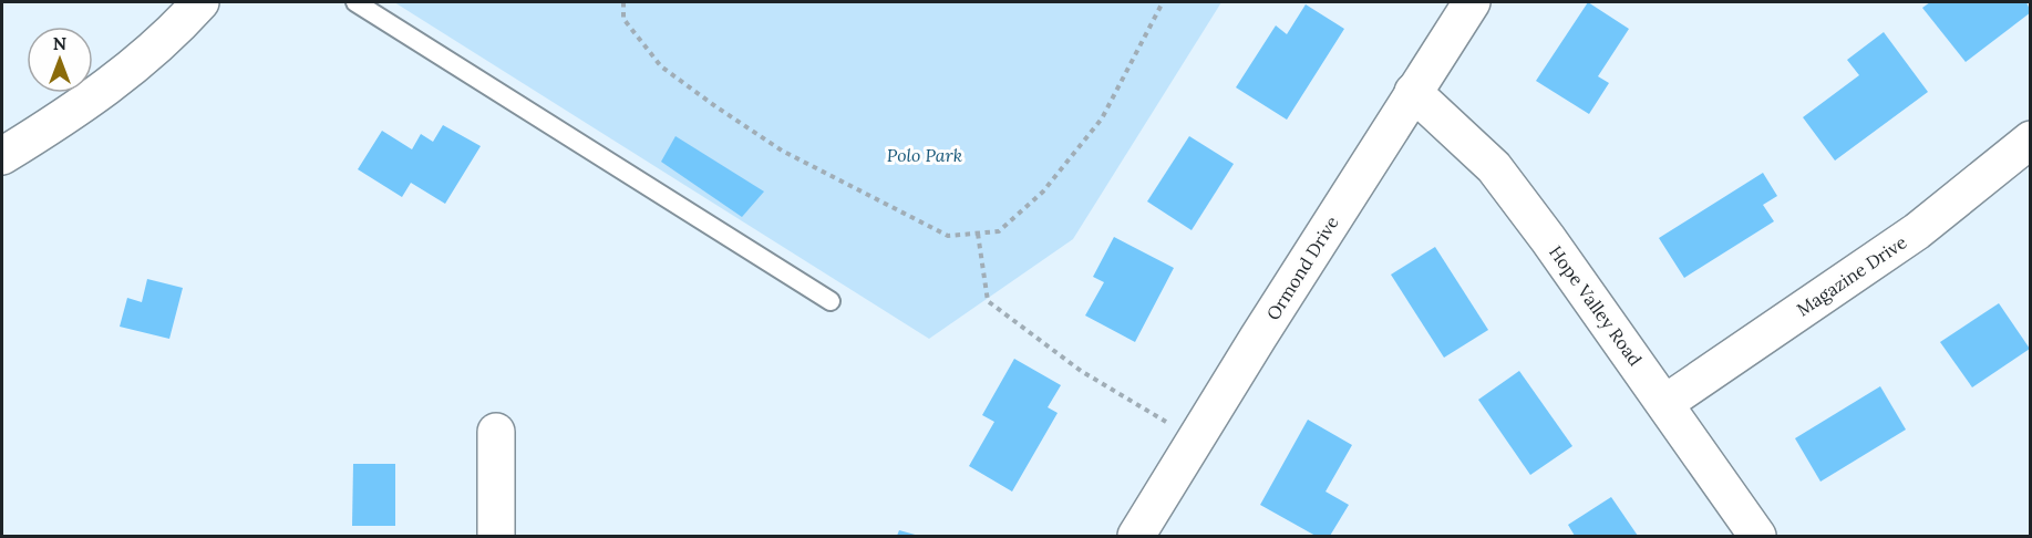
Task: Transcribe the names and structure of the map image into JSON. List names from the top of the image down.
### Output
{
  "streets": {
    "street": ["Ormond Drive", "Magazine Drive", "Hope Valley Road"]
  },
  "crossings": [
    ["Ormond Drive", "Hope Valley Road"],
    ["Magazine Drive", "Hope Valley Road"]
  ],
  "parks": ["Polo Park"],
  "north": "top"
}
